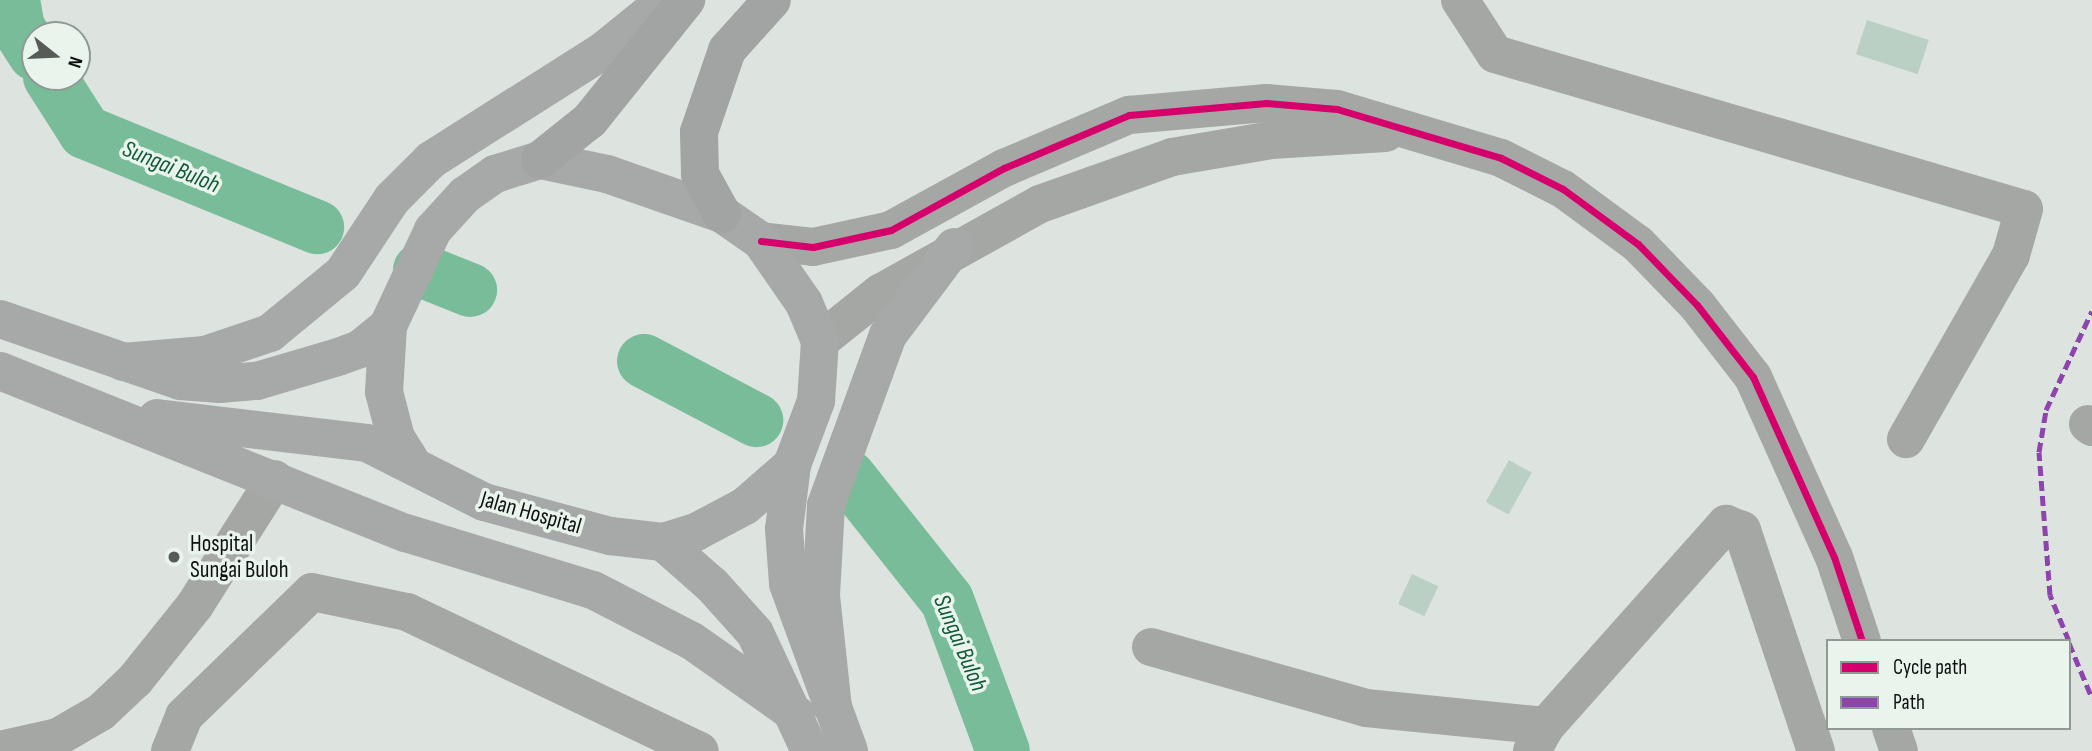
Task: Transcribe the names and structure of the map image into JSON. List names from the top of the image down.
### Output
{
  "streets": {
    "main road": ["Jalan Hospital"]
  },
  "water": ["Sungai Buloh"],
  "places": ["Hospital Sungai Buloh"],
  "legend": ["Cycle path", "Path"],
  "north": "right"
}
